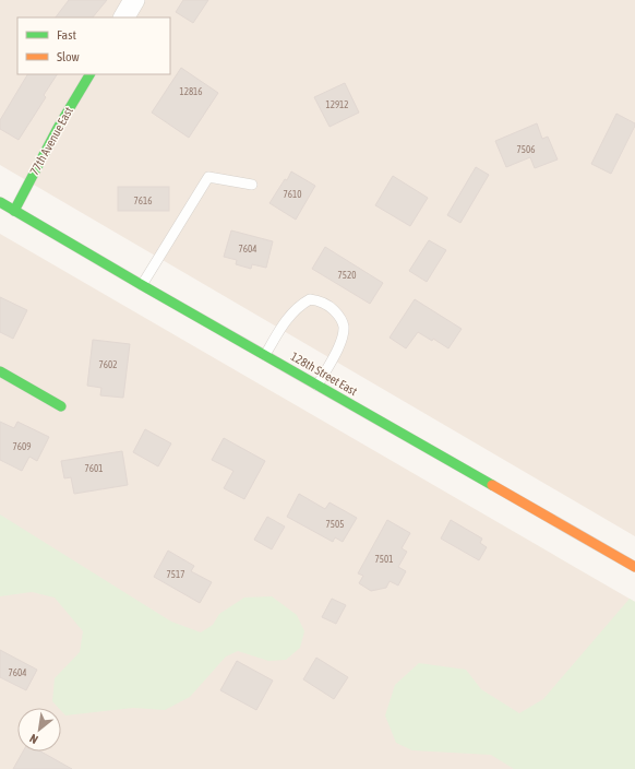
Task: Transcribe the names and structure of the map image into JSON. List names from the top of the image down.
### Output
{
  "streets": {
    "street": ["77th Avenue East", "128th Street East"]
  },
  "crossings": [
    ["77th Avenue East", "128th Street East"]
  ],
  "house_numbers": [
    "12816",
    "12912",
    "7506",
    "7610",
    "7616",
    "7604",
    "7520",
    "7602",
    "7609",
    "7601",
    "7505",
    "7501",
    "7517",
    "7604"
  ],
  "legend": ["Fast", "Slow"],
  "north": "bottom left"
}
